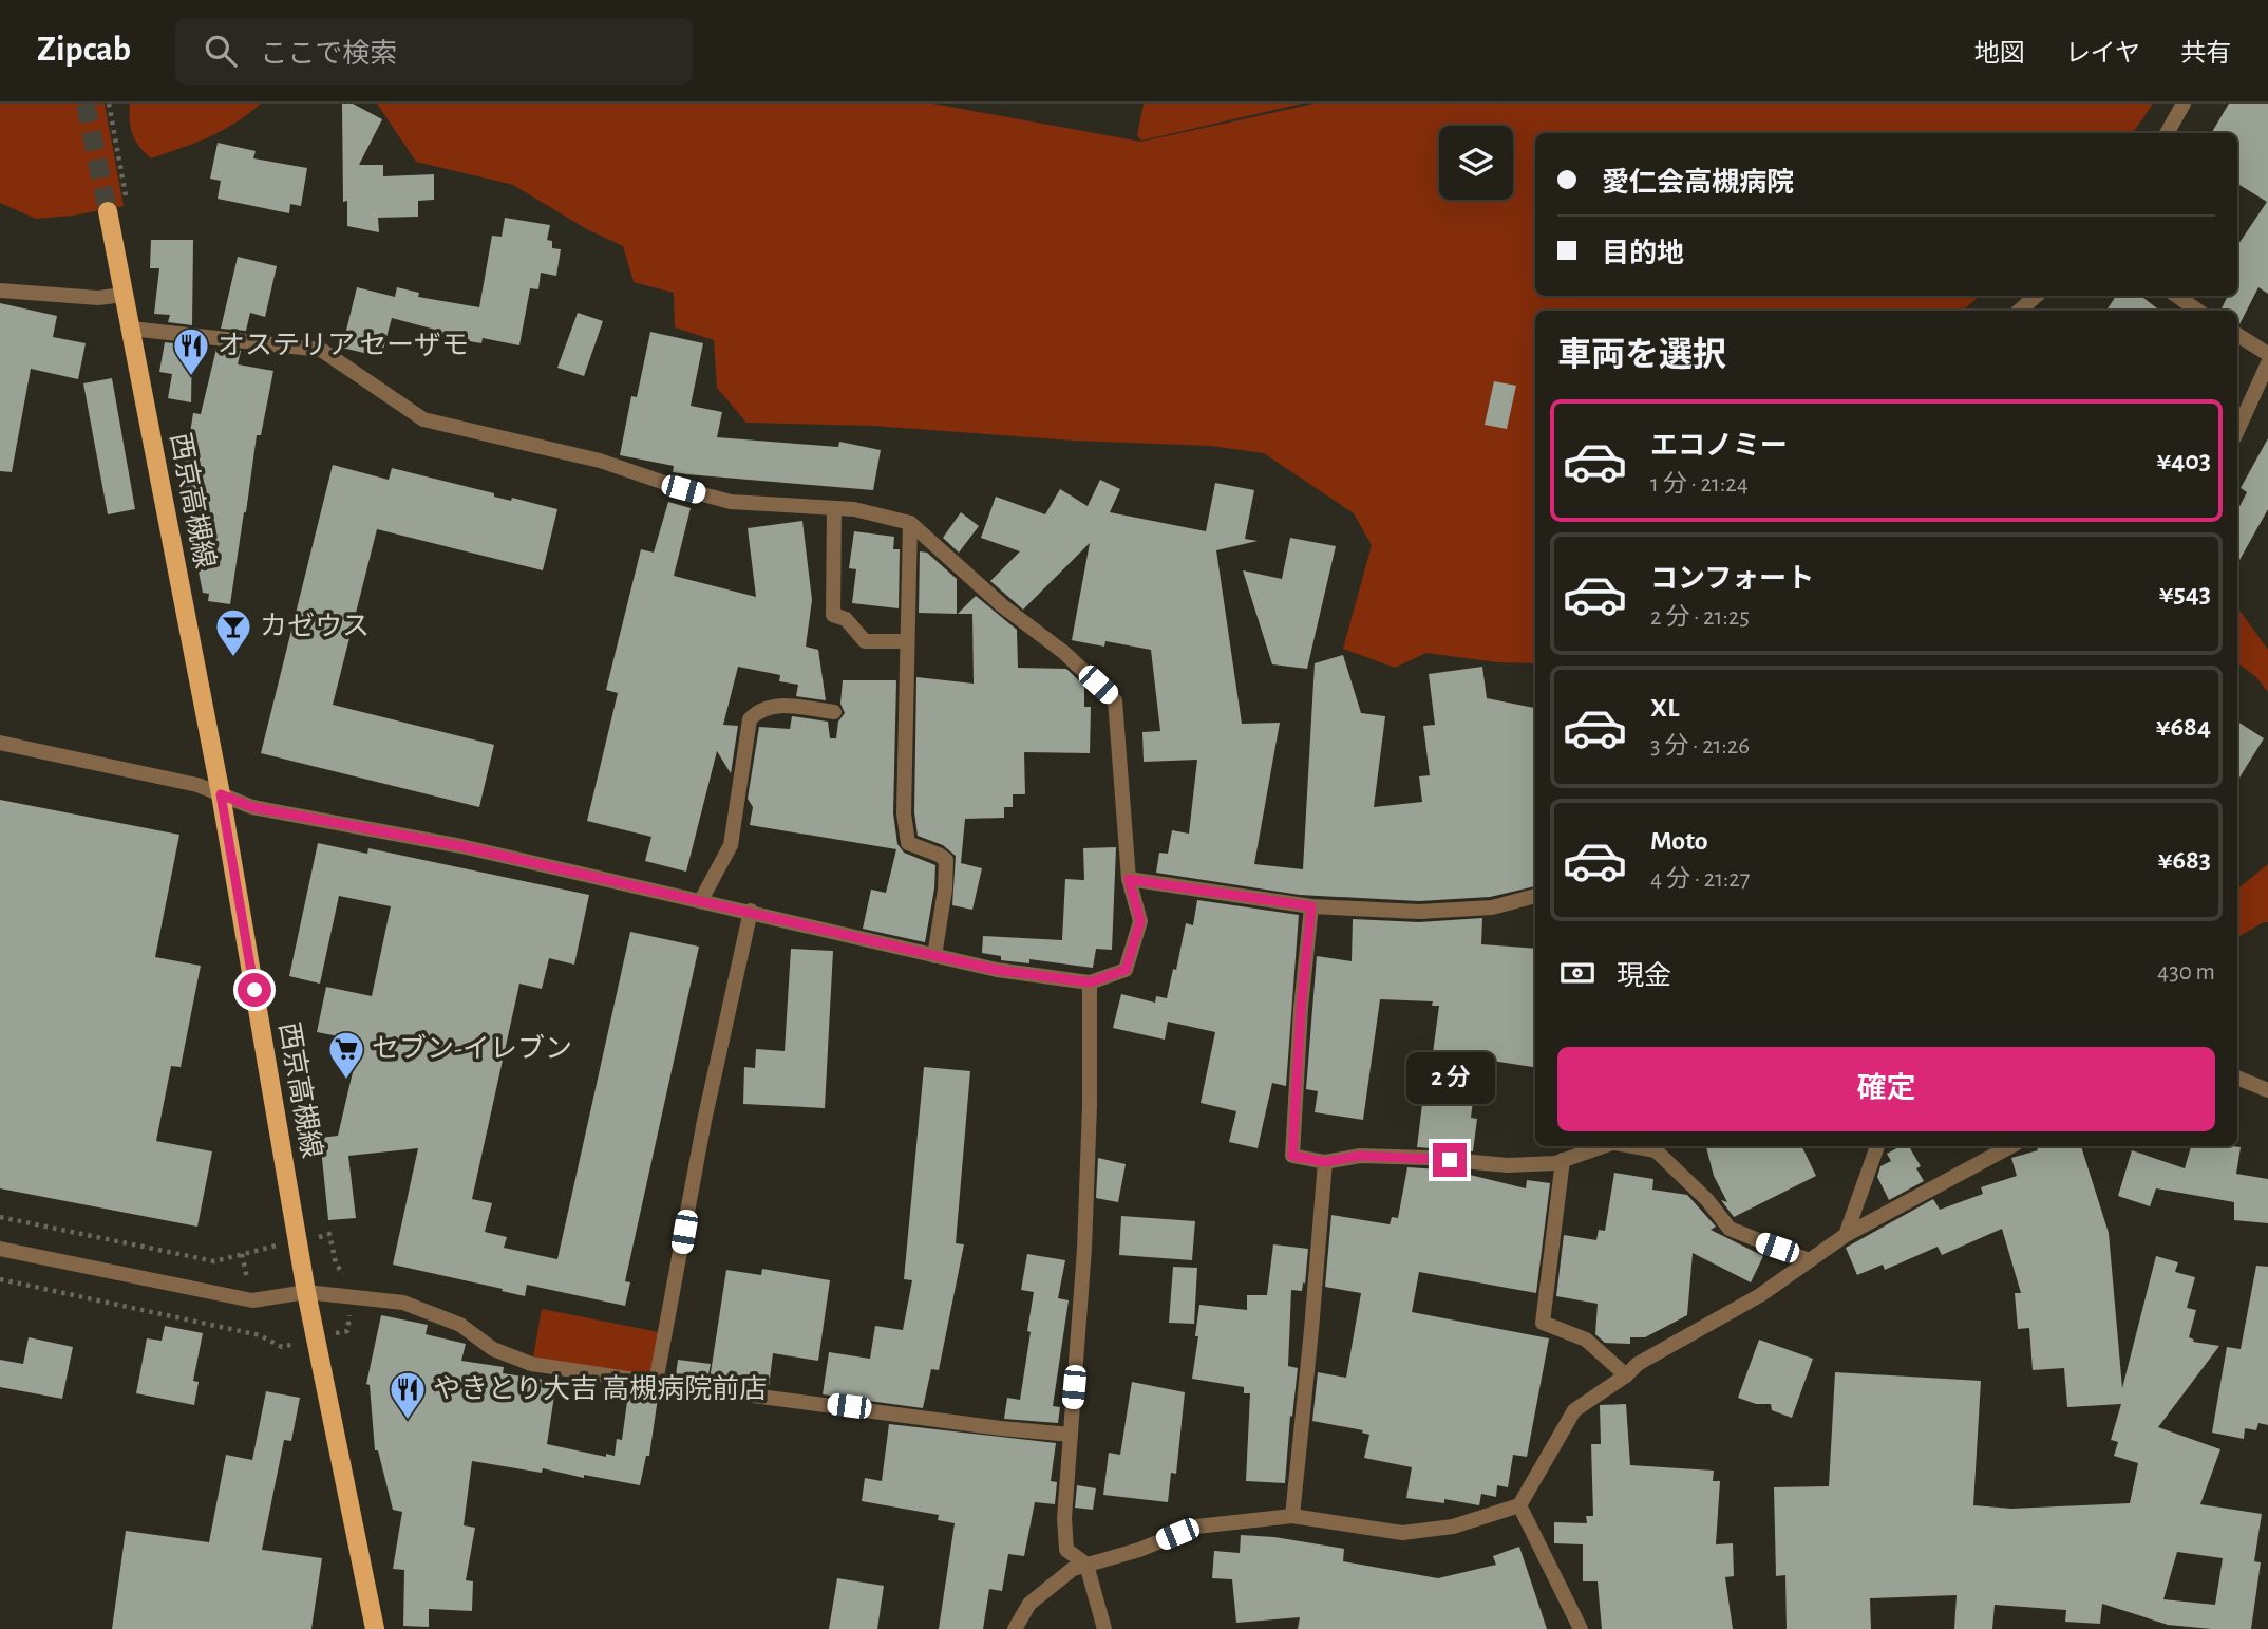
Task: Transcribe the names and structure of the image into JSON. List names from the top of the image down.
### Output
{
  "streets": {
    "main road": ["西京高槻線"]
  },
  "places": {
    "restaurant": ["オステリア セーザモ", "やきとり大吉 高槻病院前店"],
    "bar": ["カゼウス"],
    "supermarket": ["セブン-イレブン"]
  },
  "page": {
    "header": "Zipcab",
    "search": "ここで検索",
    "nav": ["地図", "レイヤ", "共有"],
    "banner": ["愛仁会高槻病院", "目的地"],
    "heading": "車両を選択",
    "list": [
      {
        "name": "エコノミー",
        "note": "1 分 · 21:24",
        "value": "¥403"
      },
      {
        "name": "コンフォート",
        "note": "2 分 · 21:25",
        "value": "¥543"
      },
      {
        "name": "XL",
        "note": "3 分 · 21:26",
        "value": "¥684"
      },
      {
        "name": "Moto",
        "note": "4 分 · 21:27",
        "value": "¥683"
      }
    ],
    "pay": ["現金", "430 m"],
    "buttons": "確定",
    "bubble": "2 分"
  }
}
